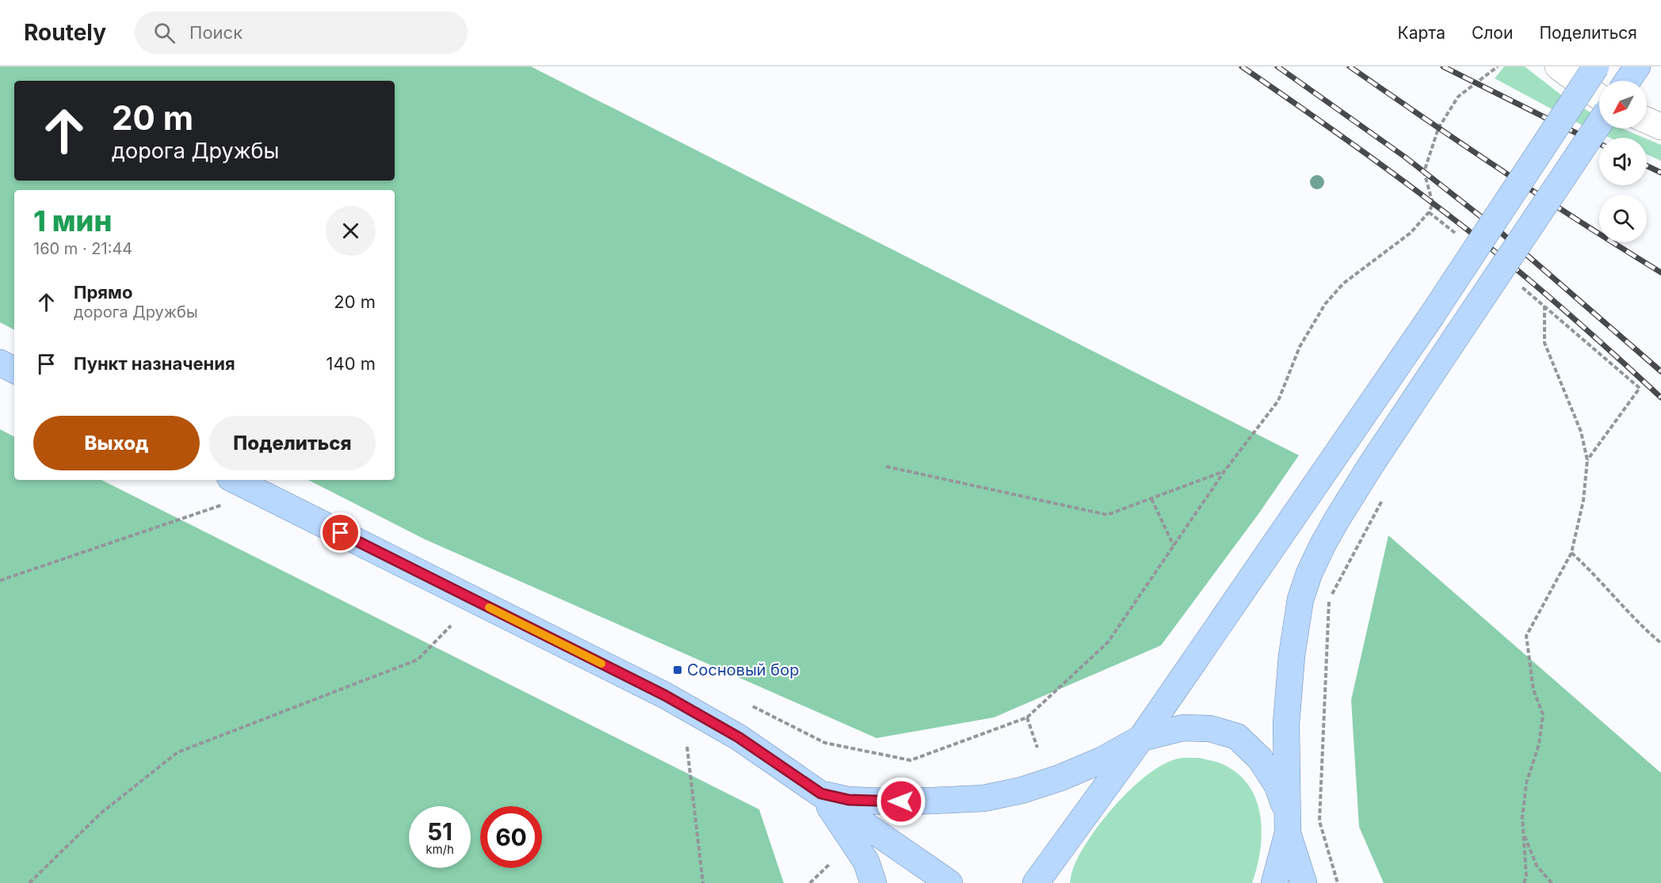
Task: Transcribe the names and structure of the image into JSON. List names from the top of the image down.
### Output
{
  "places": {
    "transit": ["Сосновый бор"]
  },
  "north": "bottom left",
  "page": {
    "header": "Routely",
    "search": "Поиск",
    "nav": ["Карта", "Слои", "Поделиться"],
    "turn": ["20 m", "дорога Дружбы"],
    "heading": ["1 мин", "160 m · 21:44"],
    "list": [
      {
        "name": "Прямо",
        "note": "дорога Дружбы",
        "value": "20 m"
      },
      {
        "name": "Пункт назначения",
        "value": "140 m"
      }
    ],
    "buttons": ["Выход", "Поделиться"],
    "speed": "51 km/h",
    "limit": "60"
  }
}
